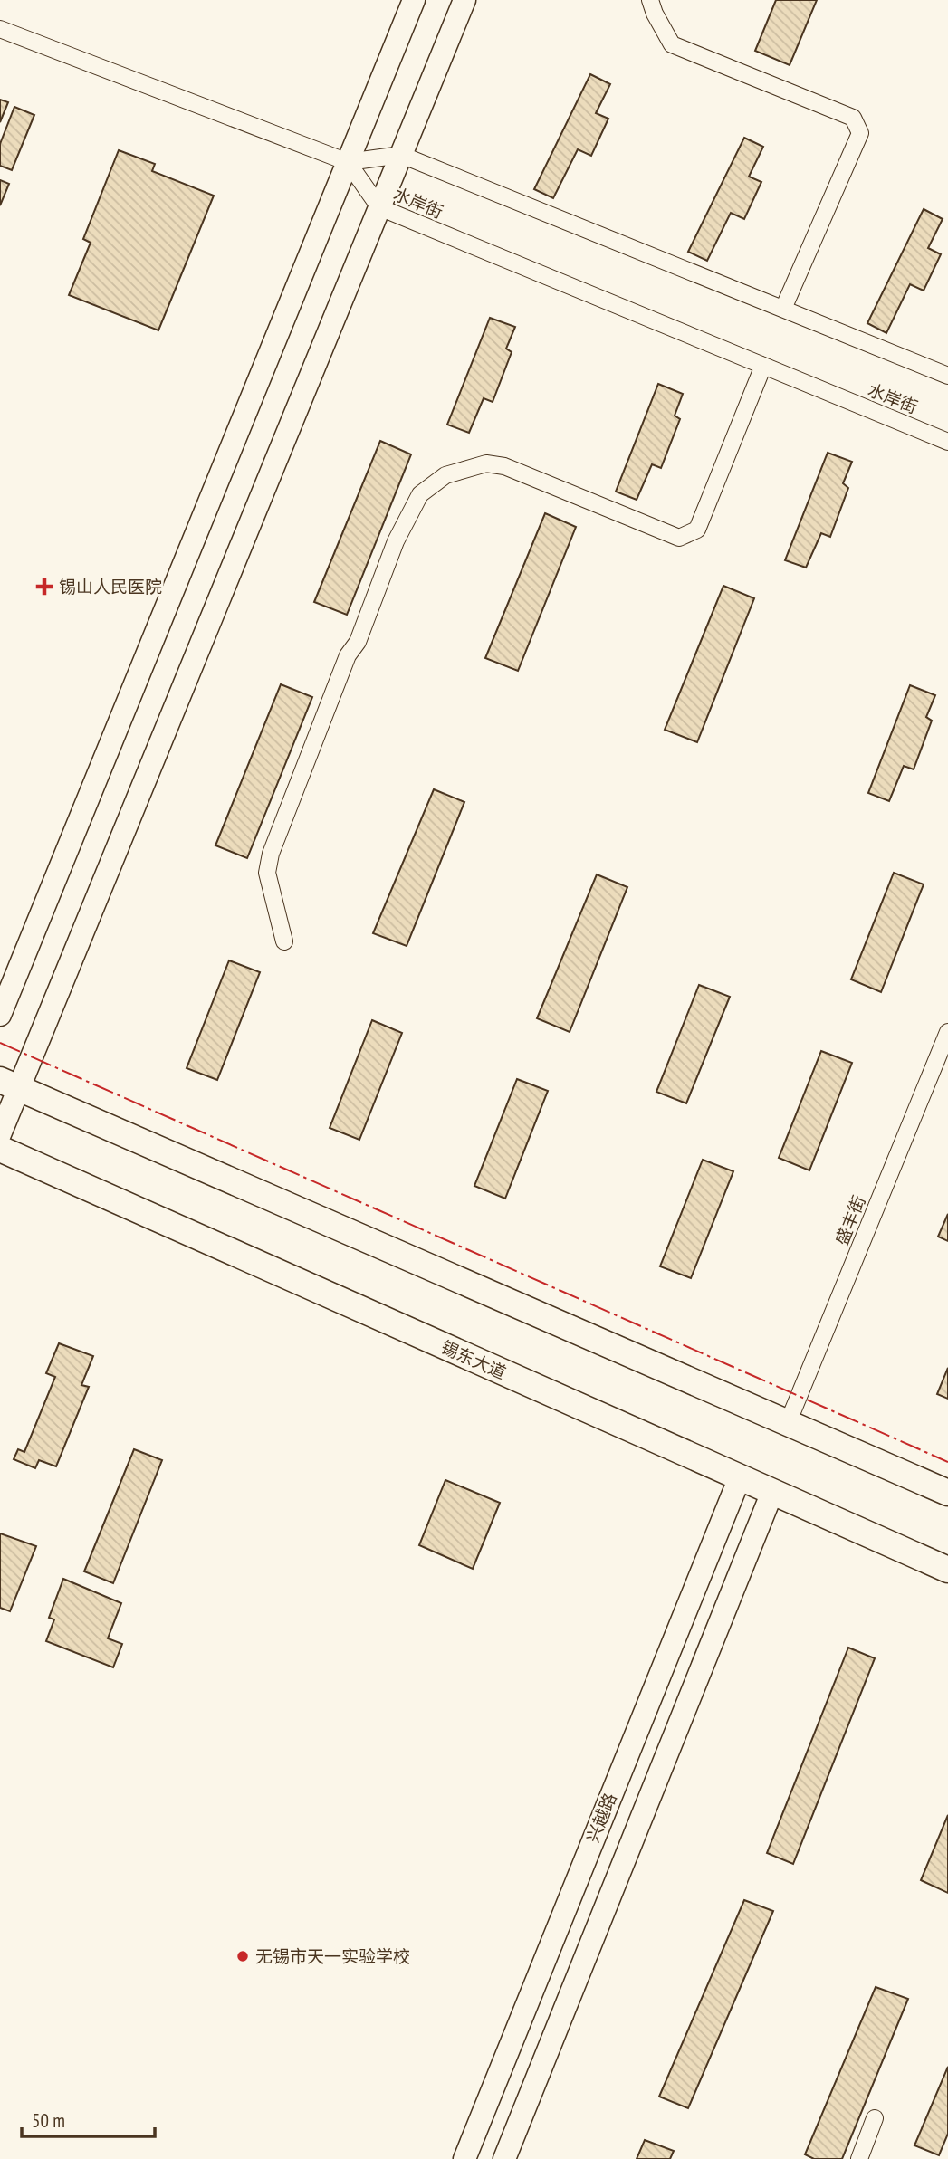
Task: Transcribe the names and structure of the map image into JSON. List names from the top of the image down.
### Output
{
  "streets": {
    "main road": ["锡东大道", "兴越路"],
    "street": ["水岸街", "盛丰街"]
  },
  "crossings": [
    ["锡东大道", "兴越路"]
  ],
  "places": {
    "health": ["锡山人民医院"],
    "other": ["无锡市天一实验学校"]
  },
  "scale_bar": "50 m"
}
